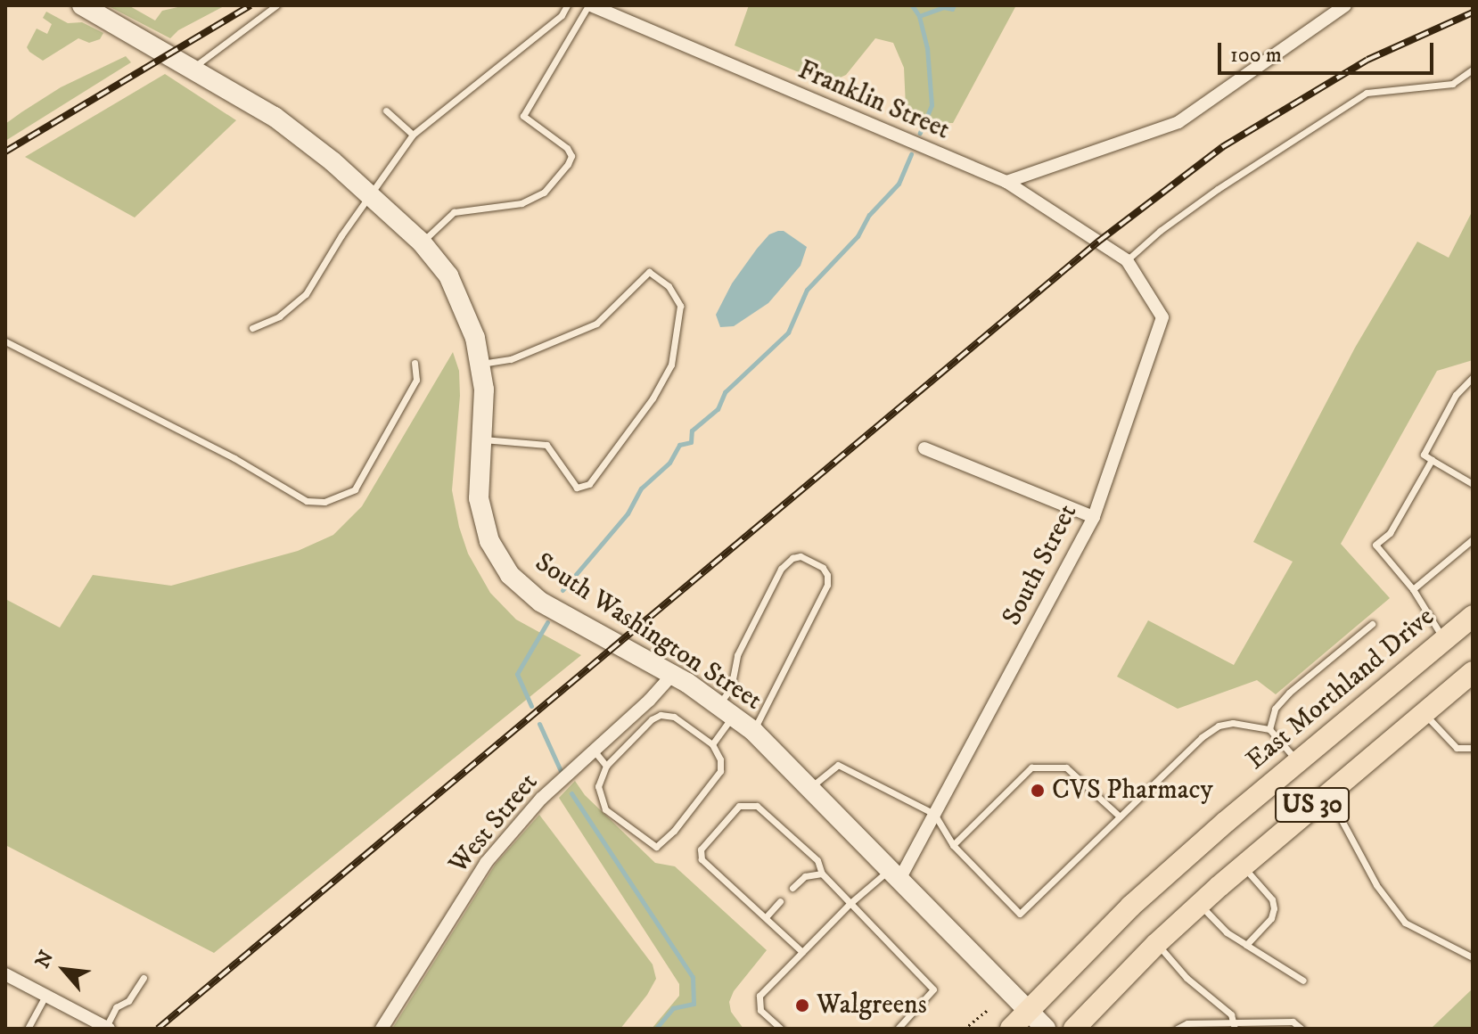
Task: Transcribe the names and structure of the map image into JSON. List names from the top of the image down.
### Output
{
  "streets": {
    "highway": ["East Morthland Drive", "US 30"],
    "main road": ["South Washington Street"],
    "street": ["Franklin Street", "South Street", "West Street"]
  },
  "crossings": [
    ["Franklin Street", "South Street"],
    ["South Street", "South Washington Street"],
    ["South Washington Street", "East Morthland Drive"],
    ["South Washington Street", "US 30"],
    ["South Washington Street", "West Street"],
    ["East Morthland Drive", "US 30"]
  ],
  "places": ["CVS Pharmacy", "Walgreens"],
  "scale_bar": "100 m",
  "north": "top left"
}
